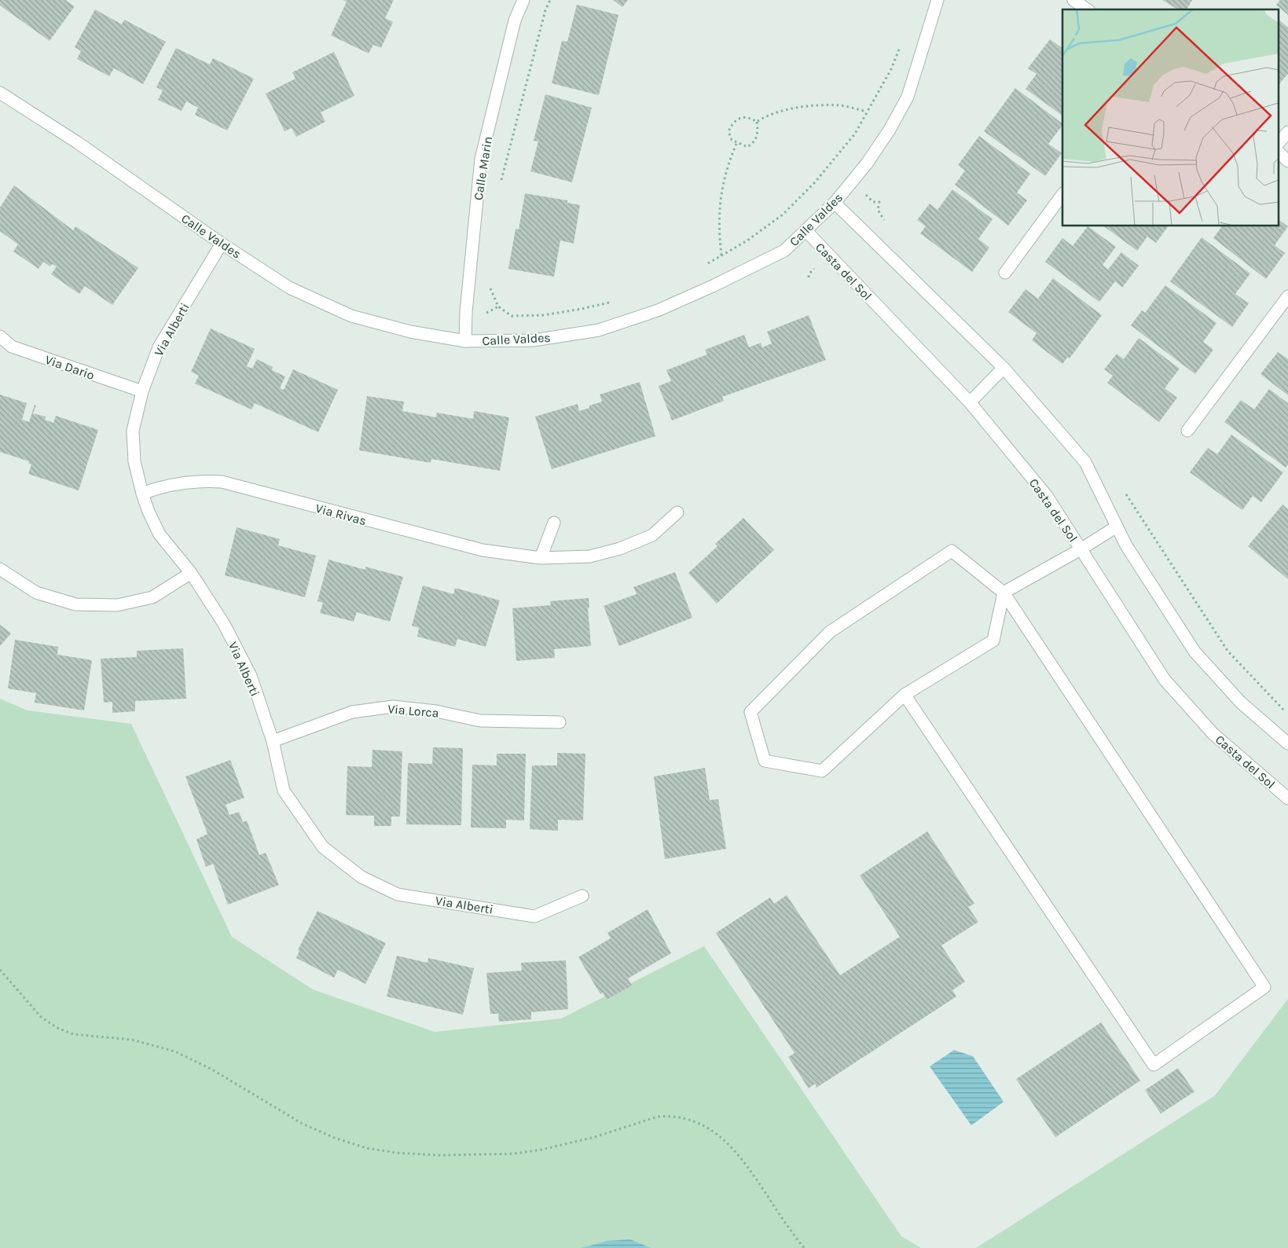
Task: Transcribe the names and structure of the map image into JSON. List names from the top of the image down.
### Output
{
  "streets": {
    "street": [
      "Calle Marin",
      "Calle Valdes",
      "Casta del Sol",
      "Via Alberti",
      "Via Dario",
      "Via Rivas",
      "Via Lorca"
    ]
  },
  "crossings": [
    ["Calle Marin", "Calle Valdes"],
    ["Calle Valdes", "Casta del Sol"],
    ["Calle Valdes", "Via Alberti"],
    ["Via Alberti", "Via Dario"],
    ["Via Alberti", "Via Rivas"],
    ["Via Alberti", "Via Lorca"]
  ]
}
